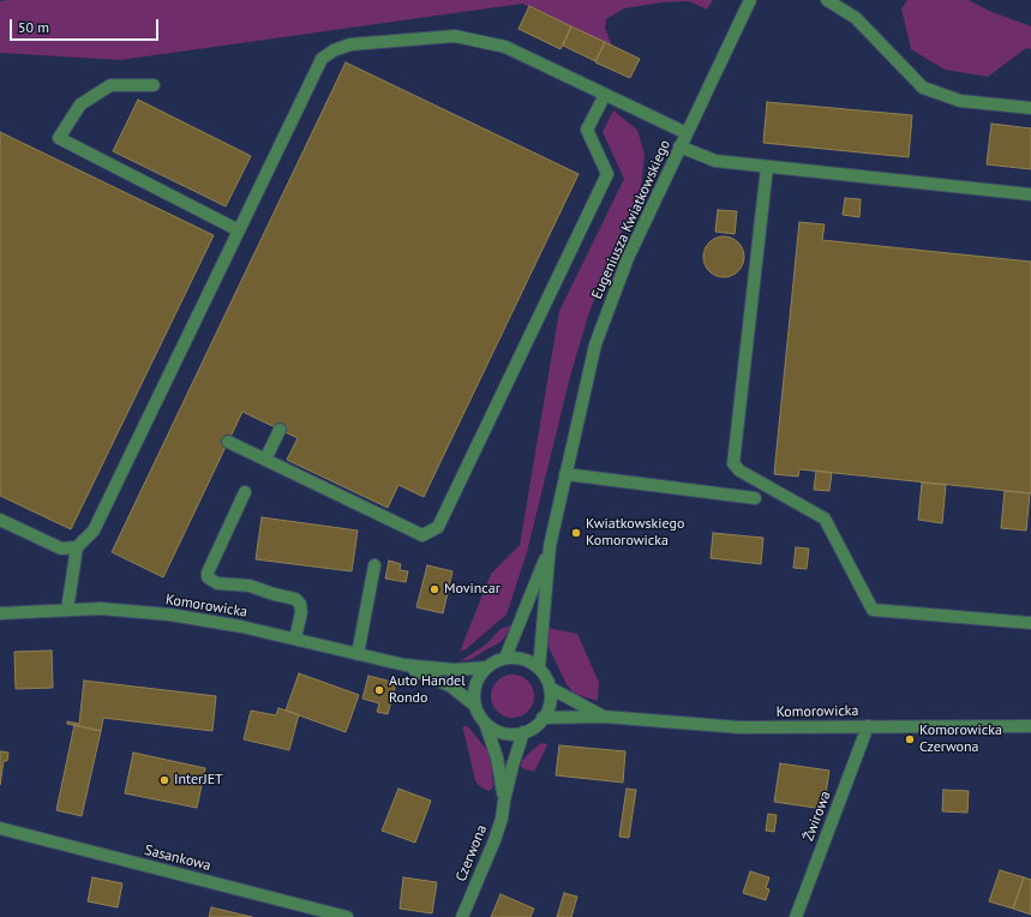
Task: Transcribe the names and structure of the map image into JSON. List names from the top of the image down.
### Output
{
  "streets": {
    "street": [
      "Eugeniusza Kwiatkowskiego",
      "Komorowicka",
      "Żwirowa",
      "Czerwona",
      "Sasankowa"
    ]
  },
  "crossings": [
    ["Eugeniusza Kwiatkowskiego", "Komorowicka"],
    ["Eugeniusza Kwiatkowskiego", "Czerwona"],
    ["Komorowicka", "Żwirowa"],
    ["Komorowicka", "Czerwona"]
  ],
  "places": [
    "Kwiatkowskiego Komorowicka",
    "Movincar",
    "Auto Handel Rondo",
    "Komorowicka Czerwona",
    "InterJET"
  ],
  "scale_bar": "50 m"
}
